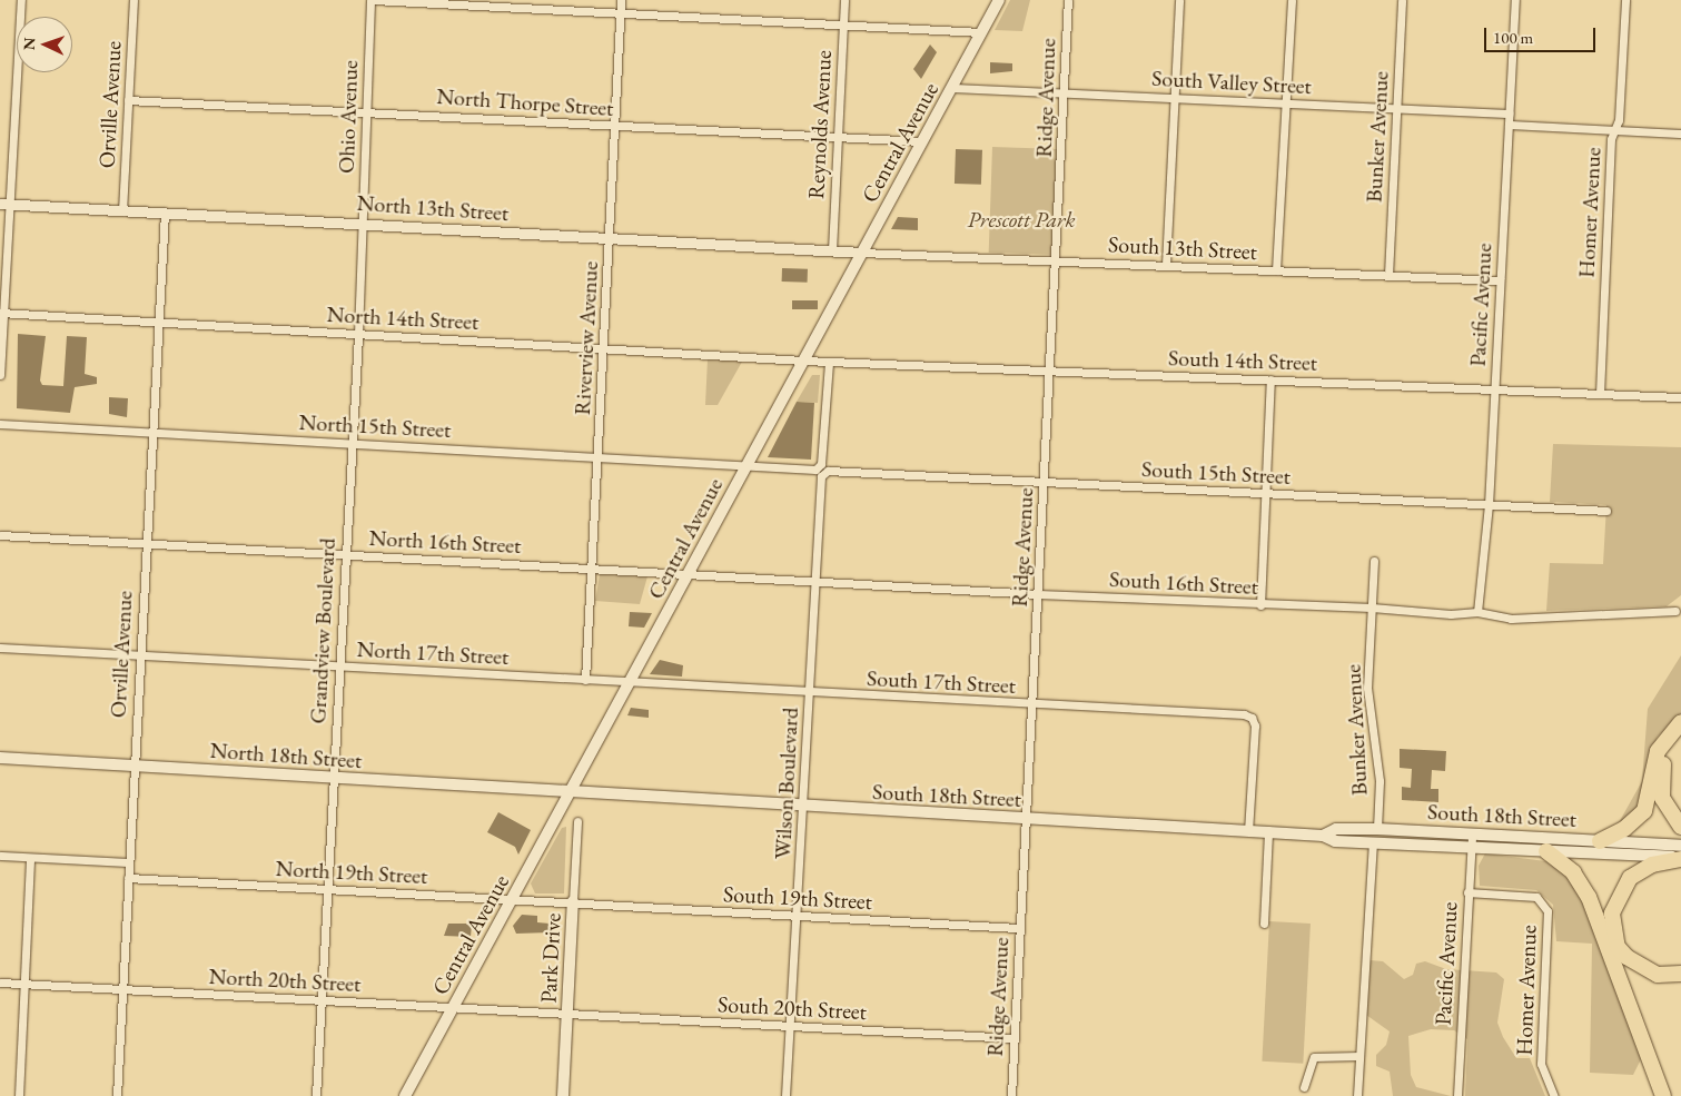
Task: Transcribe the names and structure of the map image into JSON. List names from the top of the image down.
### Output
{
  "streets": {
    "main road": [
      "Central Avenue",
      "North 18th Street",
      "South 18th Street",
      "Park Drive"
    ],
    "street": [
      "South Valley Street",
      "Ridge Avenue",
      "North Thorpe Street",
      "Orville Avenue",
      "Ohio Avenue",
      "Reynolds Avenue",
      "Bunker Avenue",
      "North 13th Street",
      "Homer Avenue",
      "South 13th Street",
      "Pacific Avenue",
      "North 14th Street",
      "Riverview Avenue",
      "South 14th Street",
      "North 15th Street",
      "South 15th Street",
      "North 16th Street",
      "South 16th Street",
      "Grandview Boulevard",
      "North 17th Street",
      "South 17th Street",
      "Wilson Boulevard",
      "North 19th Street",
      "South 19th Street",
      "North 20th Street",
      "South 20th Street"
    ]
  },
  "crossings": [
    ["South Valley Street", "Ridge Avenue"],
    ["South Valley Street", "Bunker Avenue"],
    ["South Valley Street", "Central Avenue"],
    ["South Valley Street", "Pacific Avenue"],
    ["Ridge Avenue", "South 13th Street"],
    ["Ridge Avenue", "South 14th Street"],
    ["Ridge Avenue", "South 15th Street"],
    ["Ridge Avenue", "South 16th Street"],
    ["Ridge Avenue", "South 17th Street"],
    ["Ridge Avenue", "South 18th Street"],
    ["Ridge Avenue", "South 19th Street"],
    ["Ridge Avenue", "South 20th Street"],
    ["North Thorpe Street", "Orville Avenue"],
    ["North Thorpe Street", "Ohio Avenue"],
    ["North Thorpe Street", "Reynolds Avenue"],
    ["North Thorpe Street", "Central Avenue"],
    ["North Thorpe Street", "Riverview Avenue"],
    ["Orville Avenue", "North 13th Street"],
    ["Orville Avenue", "North 14th Street"],
    ["Orville Avenue", "North 15th Street"],
    ["Orville Avenue", "North 16th Street"],
    ["Orville Avenue", "North 17th Street"],
    ["Orville Avenue", "North 18th Street"],
    ["Orville Avenue", "North 19th Street"],
    ["Orville Avenue", "North 20th Street"],
    ["Ohio Avenue", "North 13th Street"],
    ["Ohio Avenue", "North 14th Street"],
    ["Ohio Avenue", "Grandview Boulevard"],
    ["Reynolds Avenue", "North 13th Street"],
    ["Bunker Avenue", "South 13th Street"],
    ["Bunker Avenue", "South 16th Street"],
    ["Bunker Avenue", "South 18th Street"],
    ["Central Avenue", "North 13th Street"],
    ["Central Avenue", "South 13th Street"],
    ["Central Avenue", "North 14th Street"],
    ["Central Avenue", "South 14th Street"],
    ["Central Avenue", "North 15th Street"],
    ["Central Avenue", "South 15th Street"],
    ["Central Avenue", "North 16th Street"],
    ["Central Avenue", "South 16th Street"],
    ["Central Avenue", "North 17th Street"],
    ["Central Avenue", "South 17th Street"],
    ["Central Avenue", "North 18th Street"],
    ["Central Avenue", "South 18th Street"],
    ["Central Avenue", "North 19th Street"],
    ["Central Avenue", "North 20th Street"],
    ["North 13th Street", "South 13th Street"],
    ["North 13th Street", "Riverview Avenue"],
    ["Homer Avenue", "Pacific Avenue"],
    ["Homer Avenue", "South 14th Street"],
    ["South 13th Street", "Pacific Avenue"],
    ["Pacific Avenue", "South 14th Street"],
    ["Pacific Avenue", "South 15th Street"],
    ["Pacific Avenue", "South 16th Street"],
    ["Pacific Avenue", "South 18th Street"],
    ["North 14th Street", "Riverview Avenue"],
    ["North 14th Street", "South 14th Street"],
    ["North 14th Street", "Grandview Boulevard"],
    ["Riverview Avenue", "North 15th Street"],
    ["Riverview Avenue", "North 16th Street"],
    ["Riverview Avenue", "North 17th Street"],
    ["South 14th Street", "Wilson Boulevard"],
    ["North 15th Street", "South 15th Street"],
    ["North 15th Street", "Grandview Boulevard"],
    ["South 15th Street", "Wilson Boulevard"],
    ["North 16th Street", "South 16th Street"],
    ["North 16th Street", "Grandview Boulevard"],
    ["South 16th Street", "Wilson Boulevard"],
    ["Grandview Boulevard", "North 17th Street"],
    ["Grandview Boulevard", "North 18th Street"],
    ["Grandview Boulevard", "North 19th Street"],
    ["Grandview Boulevard", "North 20th Street"],
    ["North 17th Street", "South 17th Street"],
    ["South 17th Street", "Wilson Boulevard"],
    ["South 17th Street", "South 18th Street"],
    ["North 18th Street", "South 18th Street"],
    ["Wilson Boulevard", "South 18th Street"],
    ["Wilson Boulevard", "South 19th Street"],
    ["Wilson Boulevard", "South 20th Street"],
    ["North 19th Street", "South 19th Street"],
    ["North 19th Street", "Park Drive"],
    ["South 19th Street", "Park Drive"],
    ["Park Drive", "North 20th Street"],
    ["Park Drive", "South 20th Street"],
    ["North 20th Street", "South 20th Street"]
  ],
  "parks": ["Prescott Park"],
  "scale_bar": "100 m",
  "north": "left"
}
